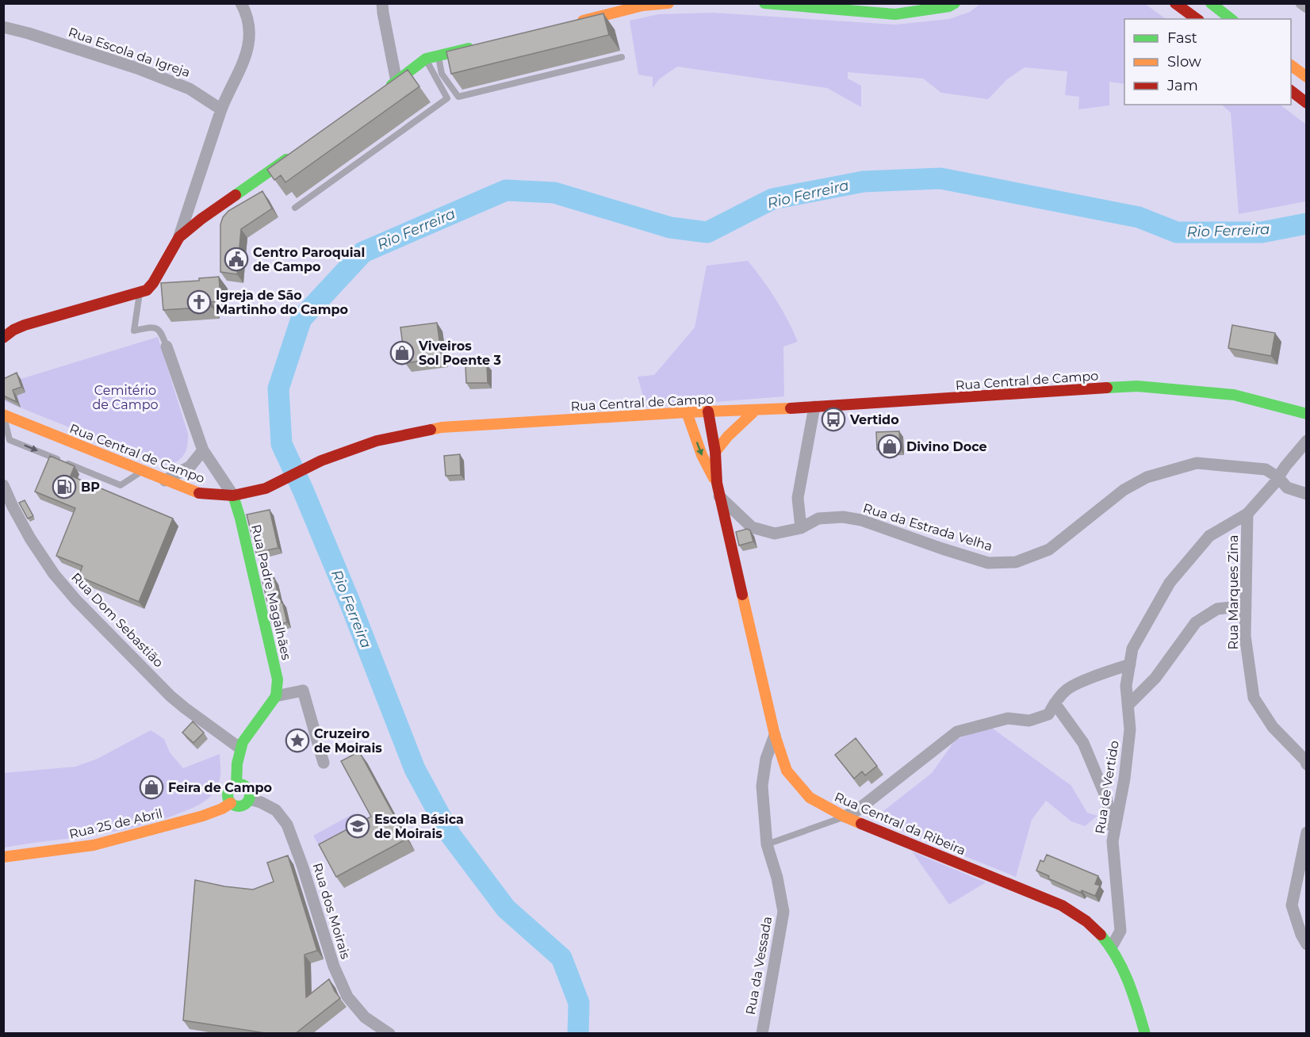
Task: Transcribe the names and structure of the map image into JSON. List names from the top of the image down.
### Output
{
  "streets": {
    "main road": [
      "Rua Central de Campo",
      "Rua Padre Magalhães",
      "Rua 25 de Abril",
      "Rua Central da Ribeira"
    ],
    "street": [
      "Rua Escola da Igreja",
      "Rua da Estrada Velha",
      "Rua Marques Zina",
      "Rua Dom Sebastião",
      "Rua de Vertido",
      "Rua dos Moirais",
      "Rua da Vessada"
    ]
  },
  "crossings": [
    ["Rua Central de Campo", "Rua Padre Magalhães"],
    ["Rua Central de Campo", "Rua Central da Ribeira"],
    ["Rua da Estrada Velha", "Rua de Vertido"],
    ["Rua da Estrada Velha", "Rua Central da Ribeira"],
    ["Rua Marques Zina", "Rua de Vertido"],
    ["Rua de Vertido", "Rua Central da Ribeira"],
    ["Rua 25 de Abril", "Rua dos Moirais"],
    ["Rua Central da Ribeira", "Rua da Vessada"]
  ],
  "water": ["Rio Ferreira"],
  "parks": ["Cemitério de Campo"],
  "places": {
    "public building": ["Centro Paroquial de Campo"],
    "church": ["Igreja de São Martinho do Campo"],
    "shop": ["Viveiros Sol Poente 3", "Divino Doce", "Feira de Campo"],
    "bus stop": ["Vertido"],
    "fuel station": ["BP"],
    "place": ["Cruzeiro de Moirais"],
    "school or university": ["Escola Básica de Moirais"]
  },
  "legend": ["Fast", "Slow", "Jam"]
}
